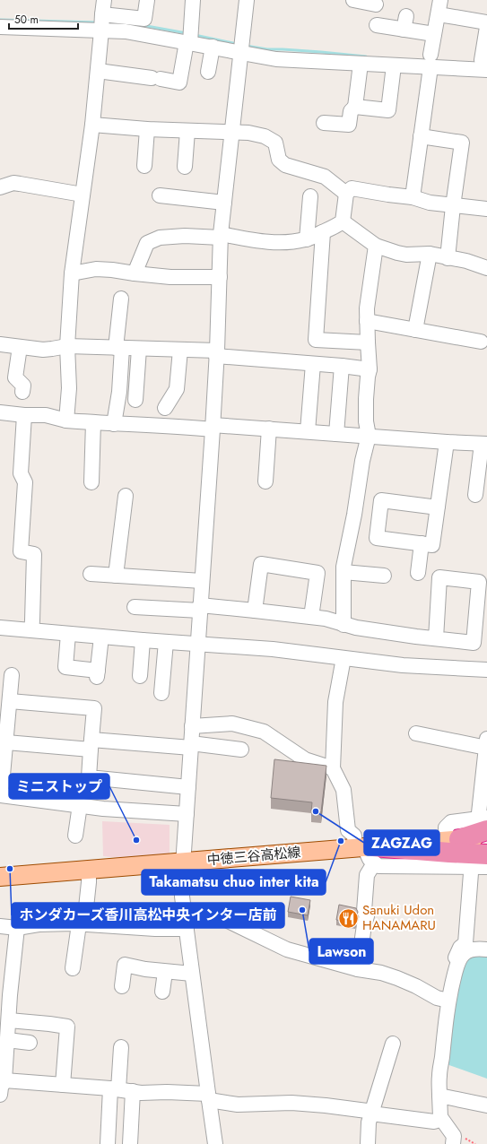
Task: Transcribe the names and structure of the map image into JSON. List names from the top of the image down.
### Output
{
  "streets": {
    "main road": ["中徳三谷高松線"]
  },
  "places": {
    "other": [
      "ZAGZAG",
      "ミニストップ",
      "Takamatsu chuo inter kita",
      "ホンダカーズ香川高松中央インター店前",
      "Lawson"
    ],
    "restaurant": ["Sanuki Udon HANAMARU"]
  },
  "scale_bar": "50 m"
}
